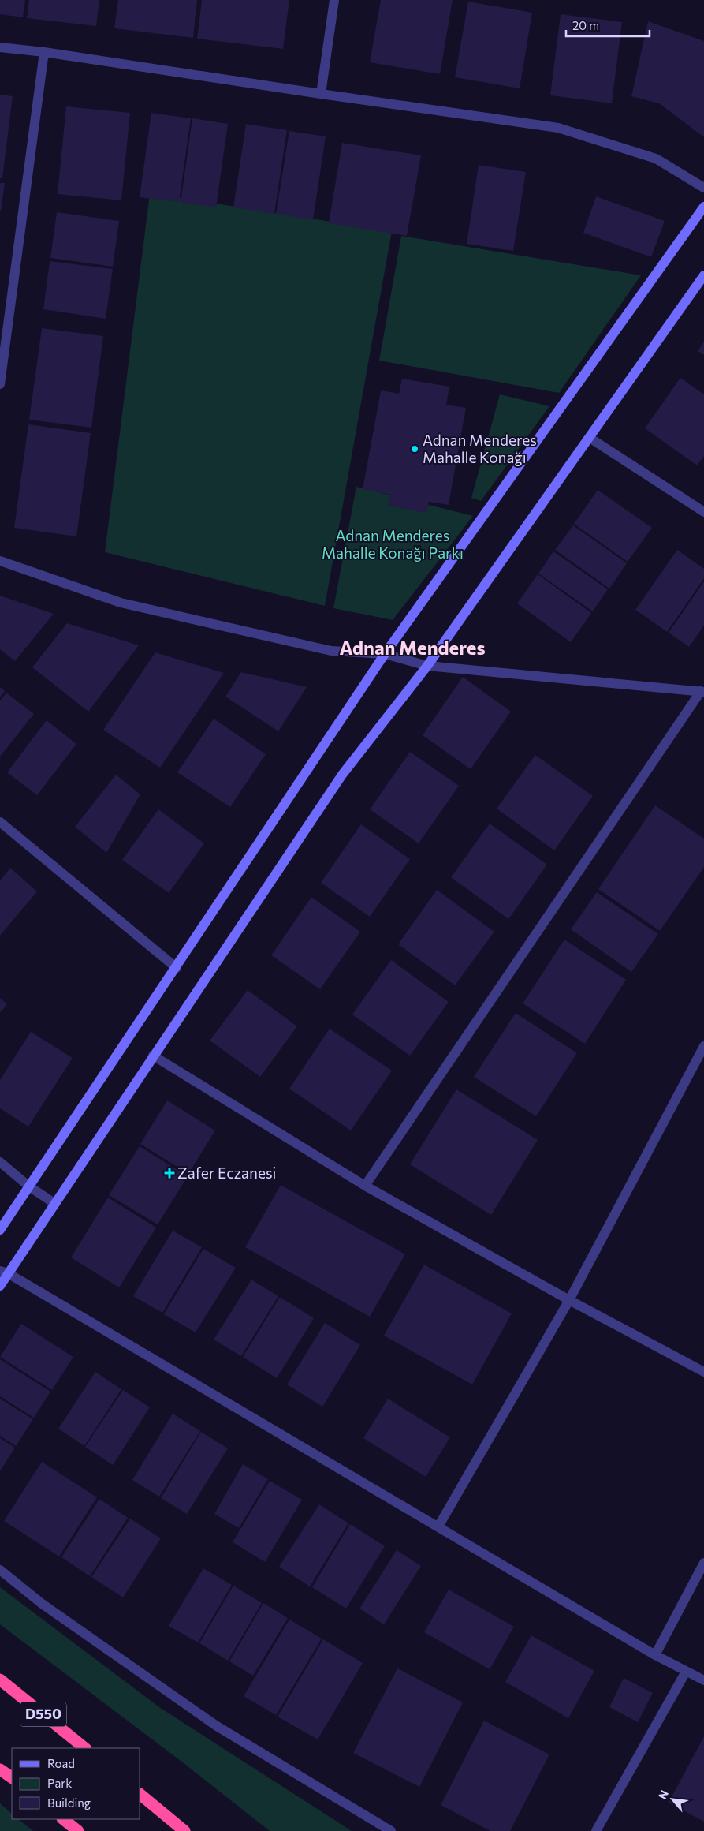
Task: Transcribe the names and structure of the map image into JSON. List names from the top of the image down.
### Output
{
  "streets": {
    "highway": ["D550"]
  },
  "districts": ["Adnan Menderes"],
  "parks": ["Adnan Menderes Mahalle Konağı Parkı"],
  "places": {
    "other": ["Adnan Menderes Mahalle Konağı"],
    "health": ["Zafer Eczanesi"]
  },
  "legend": ["Road", "Park", "Building"],
  "scale_bar": "20 m",
  "north": "top left"
}
